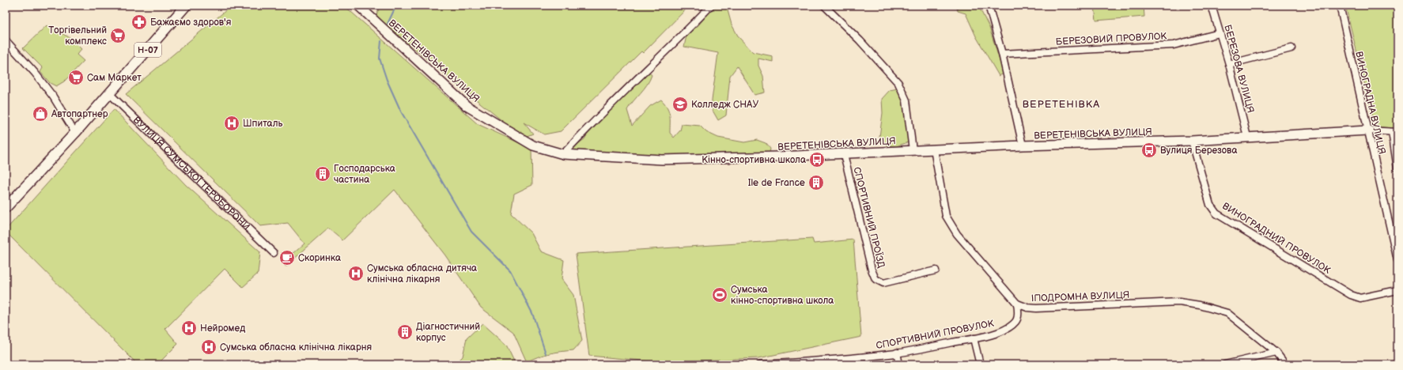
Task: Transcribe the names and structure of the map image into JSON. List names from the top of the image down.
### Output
{
  "streets": {
    "main road": ["Н-07"],
    "street": [
      "БЕРЕЗОВИЙ ПРОВУЛОК",
      "ВЕРЕТЕНІВСЬКА ВУЛИЦЯ",
      "БЕРЕЗОВА ВУЛИЦЯ",
      "ВИНОГРАДНА ВУЛИЦЯ",
      "ВУЛИЦЯ СУМСЬКОЇ ТЕРОБОРОНИ",
      "СПОРТИВНИЙ ПРОЇЗД",
      "ВИНОГРАДНИЙ ПРОВУЛОК",
      "ІПОДРОМНА ВУЛИЦЯ",
      "СПОРТИВНИЙ ПРОВУЛОК"
    ]
  },
  "crossings": [
    ["БЕРЕЗОВИЙ ПРОВУЛОК", "БЕРЕЗОВА ВУЛИЦЯ"],
    ["Н-07", "ВУЛИЦЯ СУМСЬКОЇ ТЕРОБОРОНИ"],
    ["ВЕРЕТЕНІВСЬКА ВУЛИЦЯ", "БЕРЕЗОВА ВУЛИЦЯ"],
    ["ВЕРЕТЕНІВСЬКА ВУЛИЦЯ", "ВИНОГРАДНА ВУЛИЦЯ"],
    ["ВЕРЕТЕНІВСЬКА ВУЛИЦЯ", "СПОРТИВНИЙ ПРОЇЗД"],
    ["ВЕРЕТЕНІВСЬКА ВУЛИЦЯ", "ВИНОГРАДНИЙ ПРОВУЛОК"],
    ["ВЕРЕТЕНІВСЬКА ВУЛИЦЯ", "ІПОДРОМНА ВУЛИЦЯ"],
    ["ІПОДРОМНА ВУЛИЦЯ", "СПОРТИВНИЙ ПРОВУЛОК"]
  ],
  "districts": ["ВЕРЕТЕНІВКА"],
  "places": {
    "pharmacy": ["Бажаємо здоров'я"],
    "supermarket": ["Торгівельний комплекс", "Сам Маркет"],
    "school or university": ["Колледж СНАУ"],
    "shop": ["Автопартнер"],
    "hospital": [
      "Шпиталь",
      "Сумська обласна дитяча клінічна лікарня",
      "Нейромед",
      "Сумська обласна клінічна лікарня"
    ],
    "bus stop": ["Вулиця Березова", "Кінно-спортивна школа"],
    "building": ["Господарська частина", "Ile de France", "Діагностичний корпус"],
    "cafe": ["Скоринка"],
    "sports": ["Сумська кінно-спортивна школа"]
  }
}
